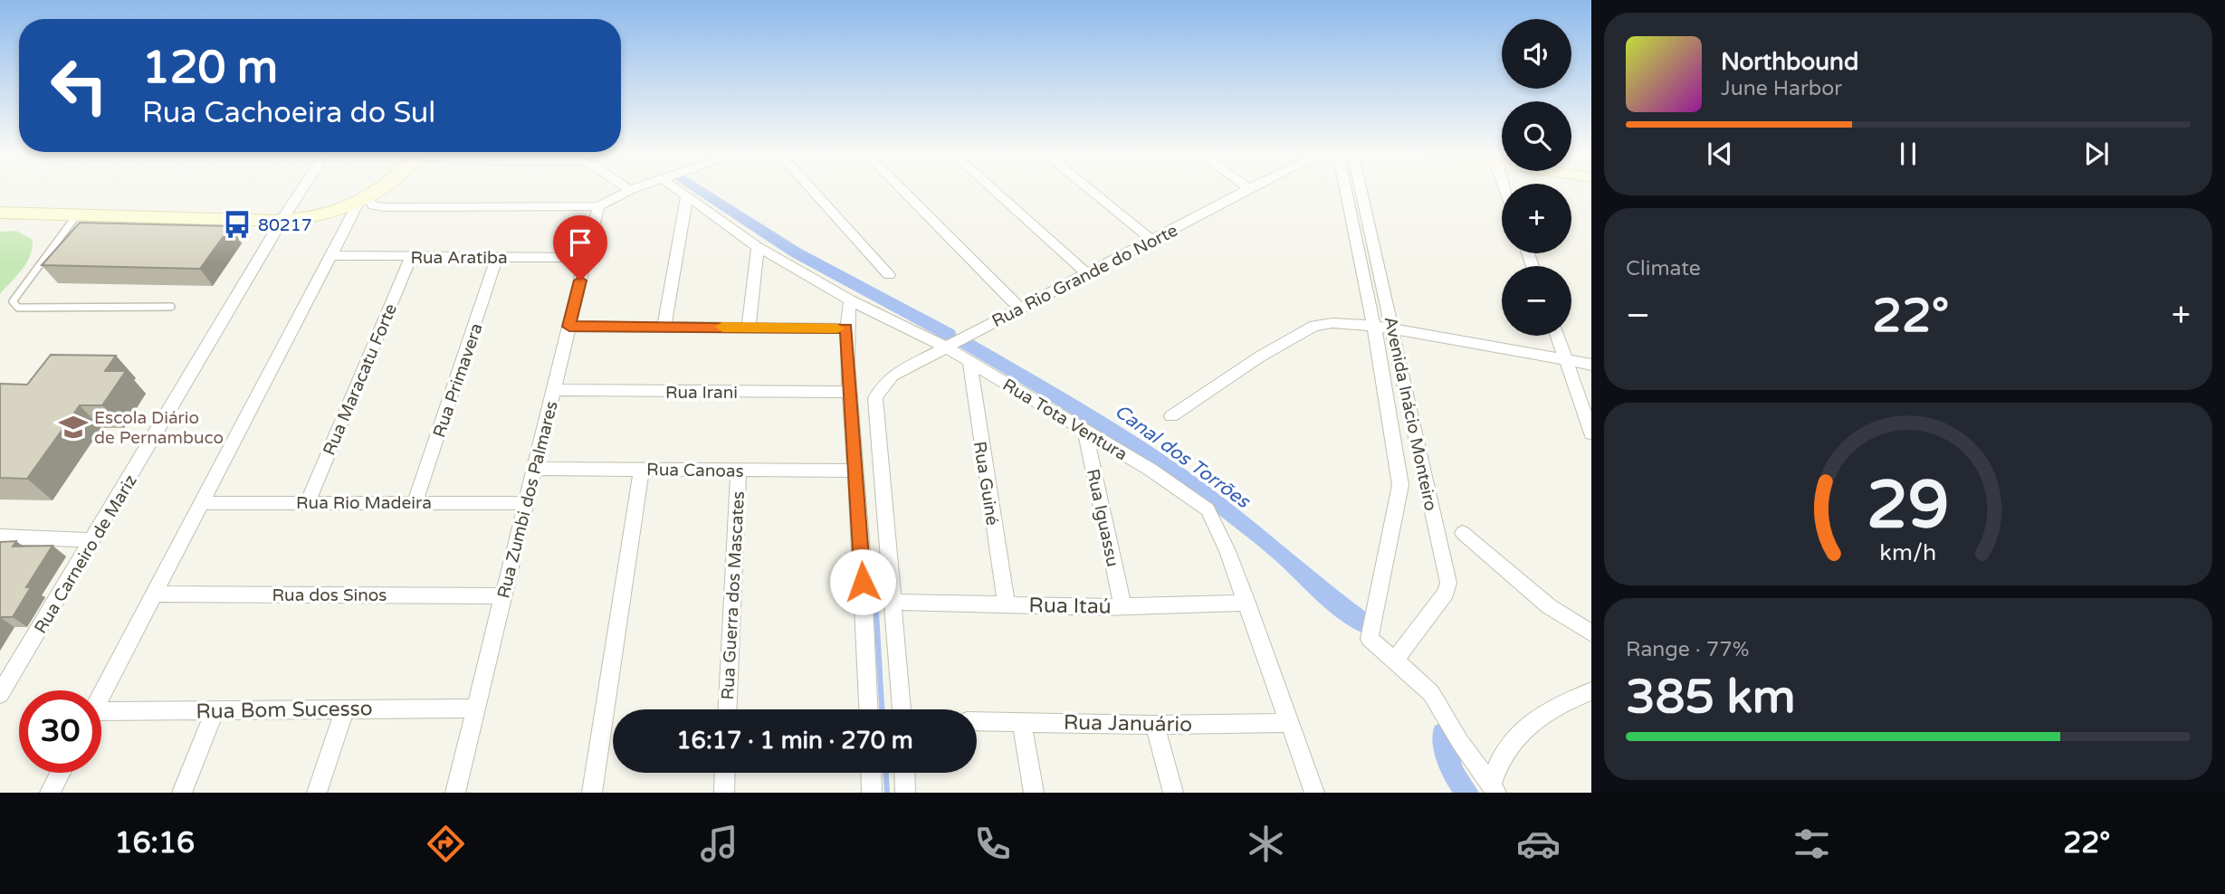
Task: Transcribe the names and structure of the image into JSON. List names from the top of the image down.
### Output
{
  "streets": {
    "street": [
      "Rua Aratiba",
      "Rua Rio Grande do Norte",
      "Rua Maracatu Forte",
      "Rua Primavera",
      "Rua Irani",
      "Avenida Inácio Monteiro",
      "Rua Tota Ventura",
      "Rua Canoas",
      "Rua Guiné",
      "Rua Zumbi dos Palmares",
      "Rua Rio Madeira",
      "Rua Iguassu",
      "Rua Carneiro de Mariz",
      "Rua dos Sinos",
      "Rua Guerra dos Mascates",
      "Rua Itaú",
      "Rua Bom Sucesso",
      "Rua Januário"
    ]
  },
  "crossings": [
    ["Rua Aratiba", "Rua Maracatu Forte"],
    ["Rua Aratiba", "Rua Primavera"],
    ["Rua Aratiba", "Rua Zumbi dos Palmares"],
    ["Rua Rio Grande do Norte", "Rua Tota Ventura"],
    ["Rua Rio Grande do Norte", "Rua Itaú"],
    ["Rua Maracatu Forte", "Rua Rio Madeira"],
    ["Rua Primavera", "Rua Rio Madeira"],
    ["Rua Irani", "Rua Zumbi dos Palmares"],
    ["Rua Tota Ventura", "Rua Guiné"],
    ["Rua Tota Ventura", "Rua Iguassu"],
    ["Rua Tota Ventura", "Rua Itaú"],
    ["Rua Tota Ventura", "Rua Januário"],
    ["Rua Canoas", "Rua Zumbi dos Palmares"],
    ["Rua Canoas", "Rua Guerra dos Mascates"],
    ["Rua Guiné", "Rua Itaú"],
    ["Rua Zumbi dos Palmares", "Rua Rio Madeira"],
    ["Rua Zumbi dos Palmares", "Rua dos Sinos"],
    ["Rua Zumbi dos Palmares", "Rua Bom Sucesso"],
    ["Rua Iguassu", "Rua Itaú"]
  ],
  "water": ["Canal dos Torrões"],
  "places": {
    "bus stop": ["80217"],
    "school or university": ["Escola Diário de Pernambuco"]
  },
  "page": {
    "map_buttons": ["+", "−"],
    "turn": ["120 m", "Rua Cachoeira do Sul"],
    "song": ["Northbound", "June Harbor"],
    "tile": [
      "Climate",
      ["Range · 77%", "385 km"]
    ],
    "heat": ["−", "22°", "+"],
    "limit": "30",
    "trip": "16:17 · 1 min · 270 m",
    "tabs": ["16:16", "22°"],
    "gauge": ["29", "km/h"]
  }
}
